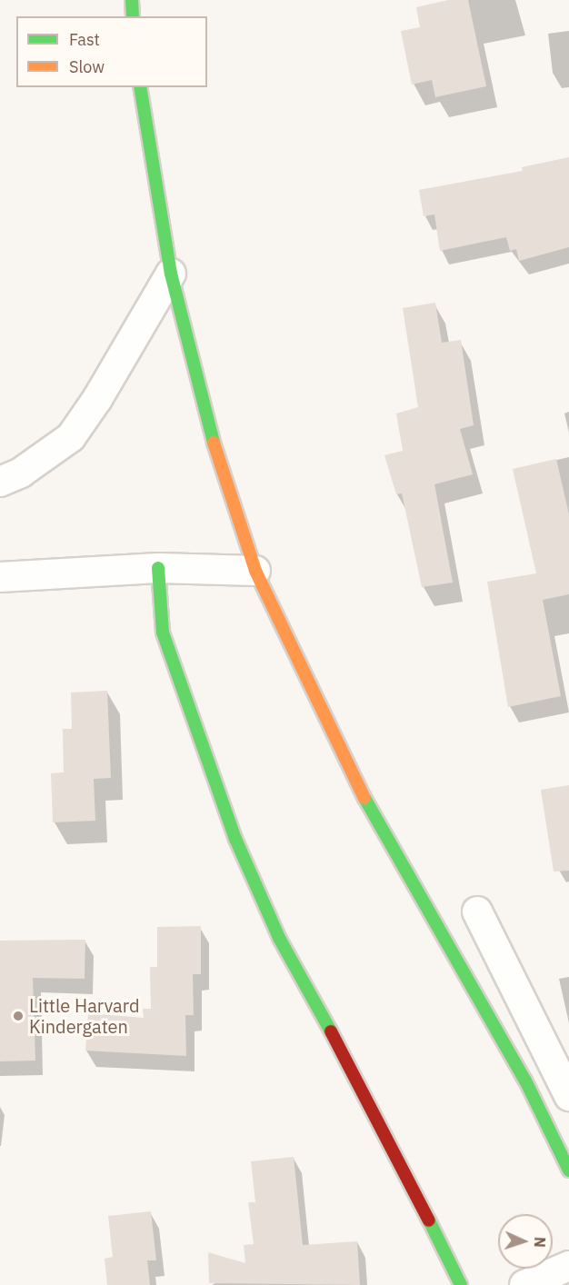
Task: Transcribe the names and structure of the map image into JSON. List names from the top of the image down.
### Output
{
  "places": ["Little Harvard Kindergaten"],
  "legend": ["Fast", "Slow"],
  "north": "right"
}
